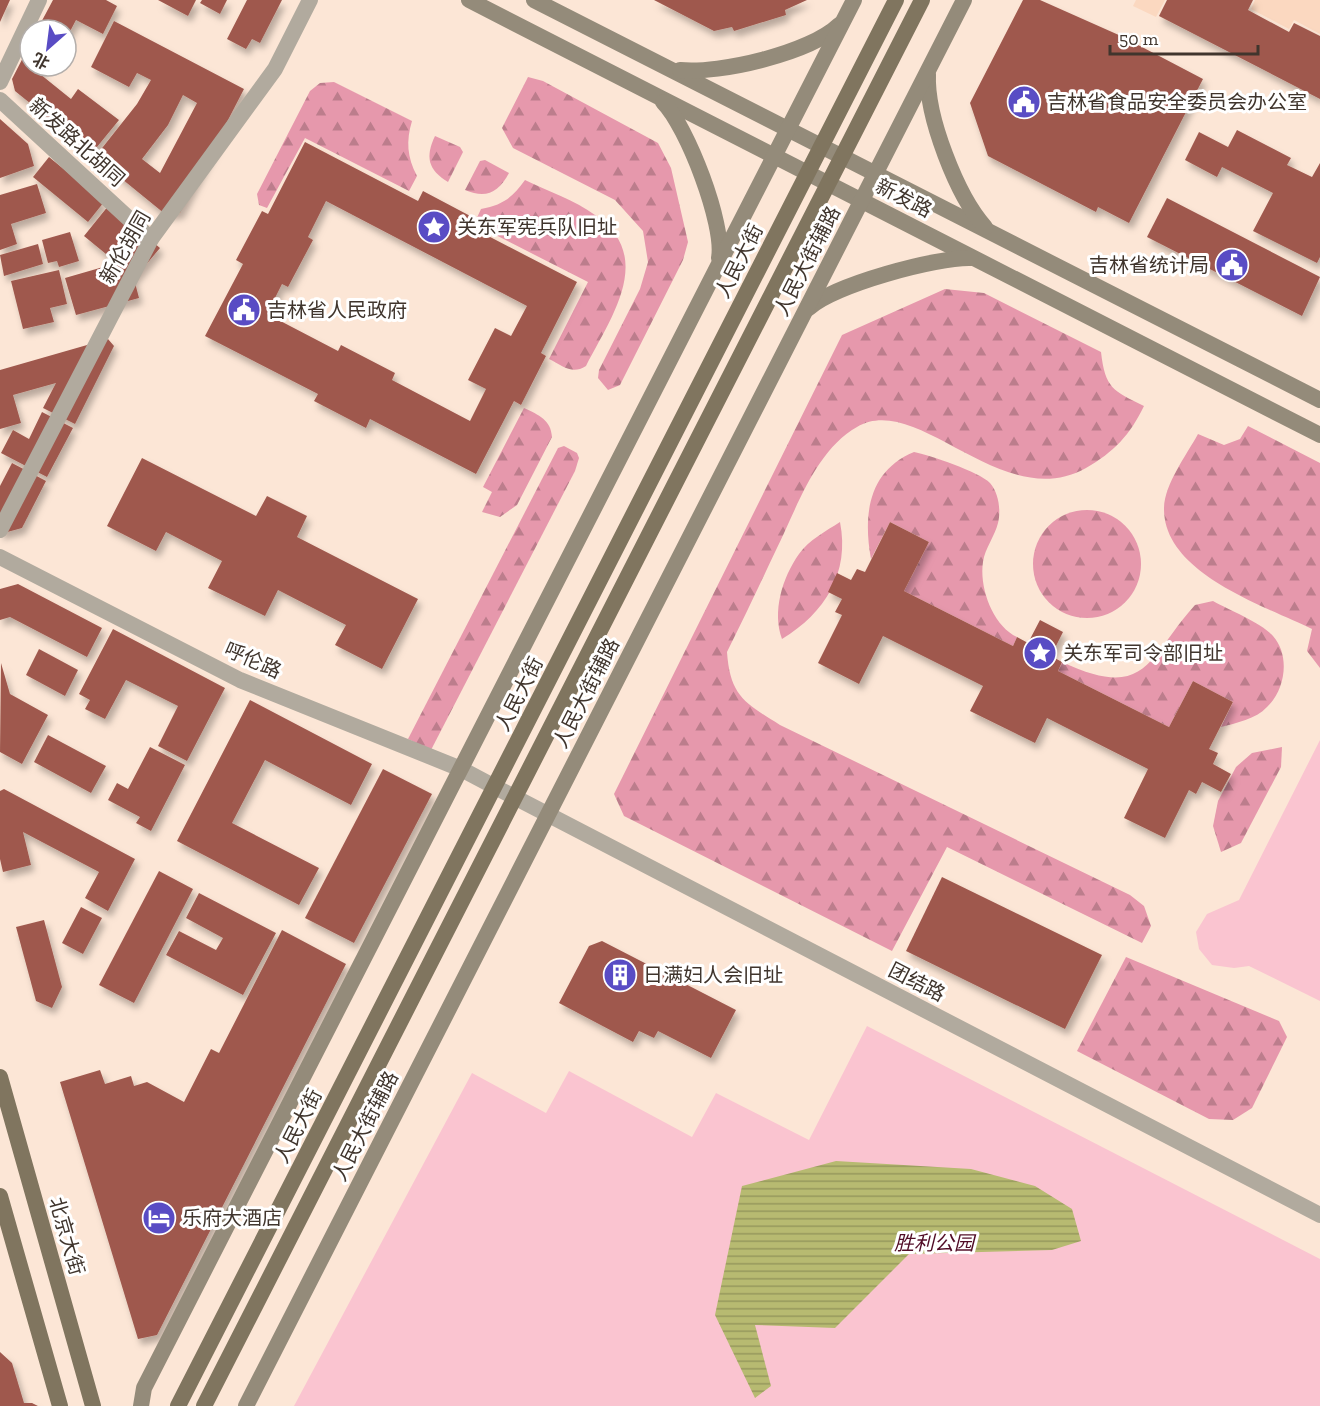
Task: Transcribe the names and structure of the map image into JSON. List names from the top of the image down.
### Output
{
  "streets": {
    "main road": [
      "新发路",
      "人民大街",
      "人民大街辅路",
      "北京大街"
    ],
    "street": [
      "新发路北胡同",
      "新伦胡同",
      "呼伦路",
      "团结路"
    ]
  },
  "crossings": [
    ["新发路北胡同", "新伦胡同"],
    ["新发路", "人民大街"],
    ["新发路", "人民大街辅路"],
    ["人民大街", "呼伦路"],
    ["人民大街", "团结路"],
    ["人民大街辅路", "团结路"],
    ["呼伦路", "团结路"]
  ],
  "parks": ["胜利公园"],
  "places": {
    "public building": ["吉林省食品安全委员会办公室", "吉林省统计局", "吉林省人民政府"],
    "place": ["关东军宪兵队旧址", "关东军司令部旧址"],
    "building": ["日满妇人会旧址"],
    "hotel": ["乐府大酒店"]
  },
  "scale_bar": "50 m",
  "north": "bottom left"
}
